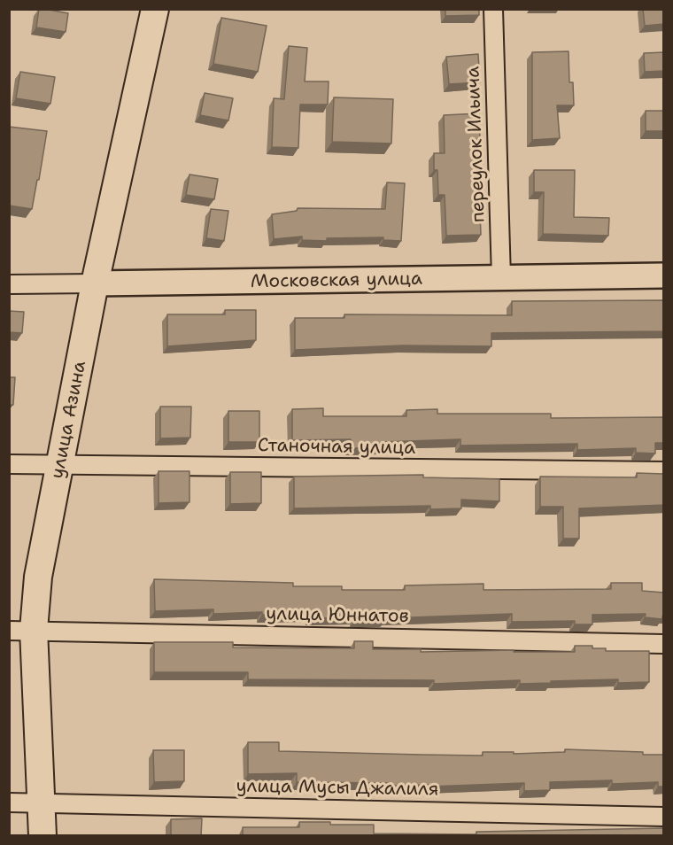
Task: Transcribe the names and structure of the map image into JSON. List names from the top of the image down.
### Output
{
  "streets": {
    "main road": ["улица Азина"],
    "street": [
      "переулок Ильича",
      "Московская улица",
      "Станочная улица",
      "улица Юннатов",
      "улица Мусы Джалиля"
    ]
  },
  "crossings": [
    ["переулок Ильича", "Московская улица"],
    ["Московская улица", "улица Азина"],
    ["улица Азина", "Станочная улица"],
    ["улица Азина", "улица Юннатов"],
    ["улица Азина", "улица Мусы Джалиля"]
  ]
}
